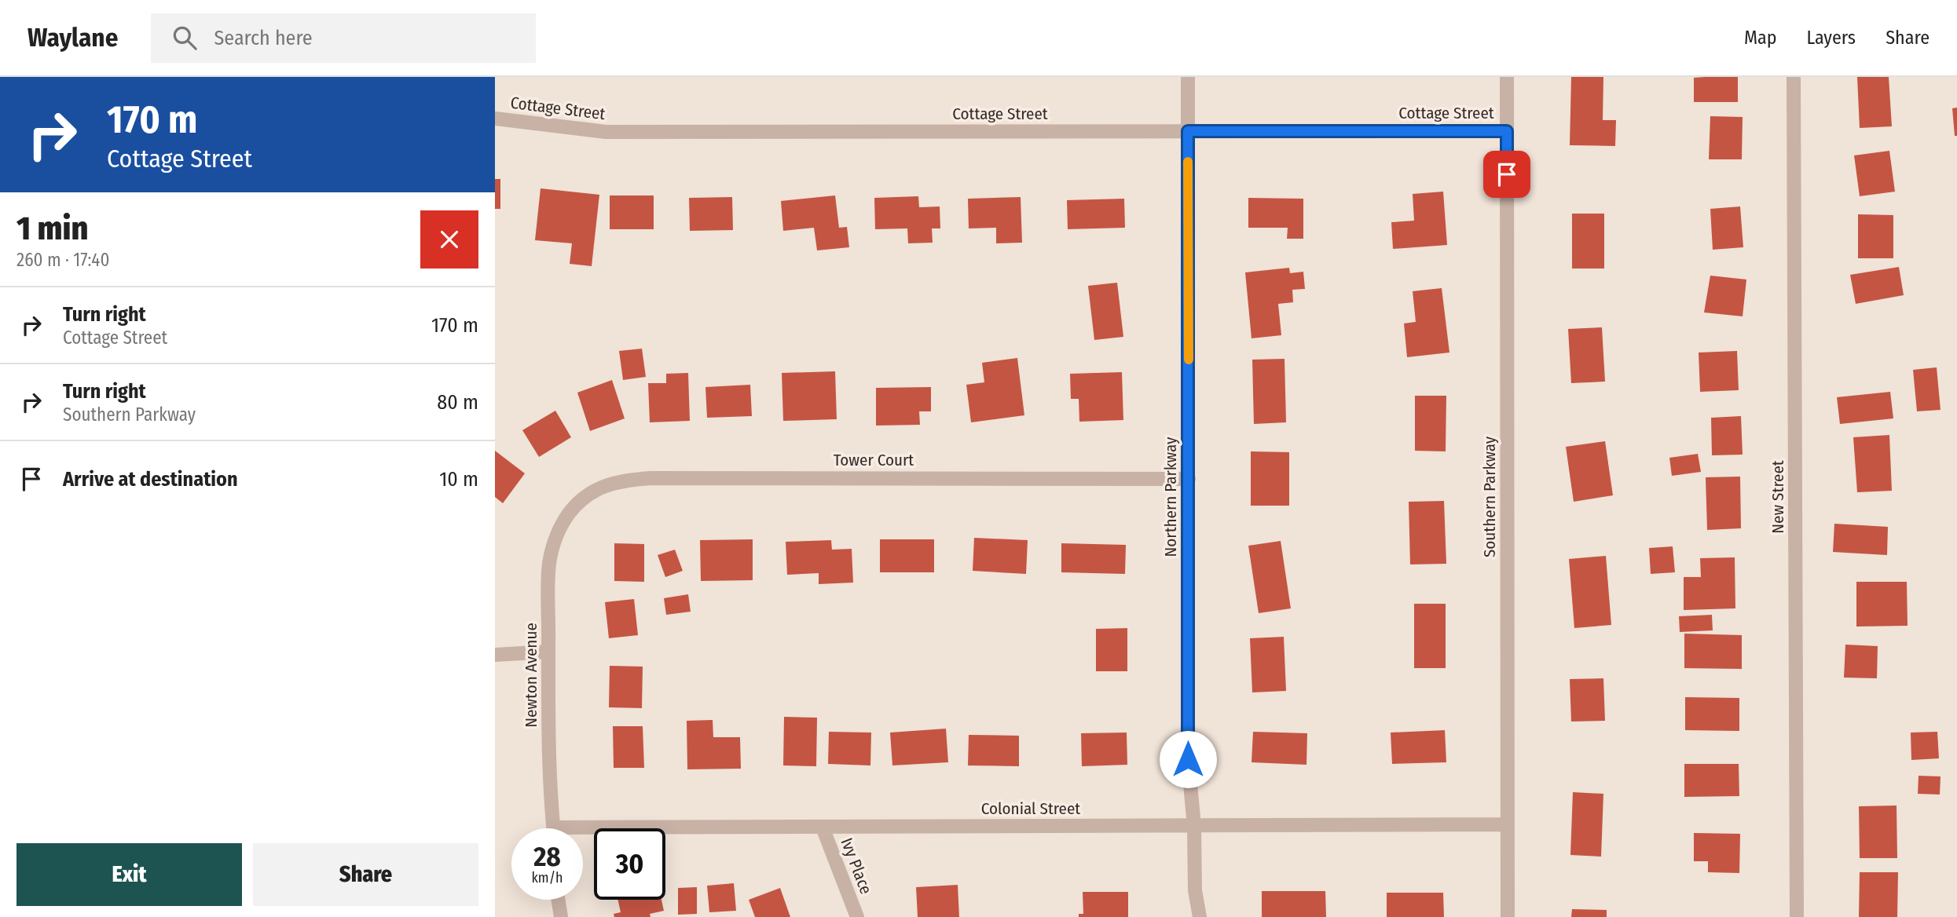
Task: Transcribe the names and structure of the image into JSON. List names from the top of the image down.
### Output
{
  "streets": {
    "street": [
      "Cottage Street",
      "Tower Court",
      "Northern Parkway",
      "Southern Parkway",
      "New Street",
      "Newton Avenue",
      "Colonial Street",
      "Ivy Place"
    ]
  },
  "crossings": [
    ["Cottage Street", "Northern Parkway"],
    ["Cottage Street", "Southern Parkway"],
    ["Tower Court", "Northern Parkway"],
    ["Tower Court", "Newton Avenue"],
    ["Northern Parkway", "Colonial Street"],
    ["Southern Parkway", "Colonial Street"],
    ["Colonial Street", "Ivy Place"]
  ],
  "page": {
    "header": "Waylane",
    "search": "Search here",
    "nav": ["Map", "Layers", "Share"],
    "turn": ["170 m", "Cottage Street"],
    "heading": ["1 min", "260 m · 17:40"],
    "list": [
      {
        "name": "Turn right",
        "note": "Cottage Street",
        "value": "170 m"
      },
      {
        "name": "Turn right",
        "note": "Southern Parkway",
        "value": "80 m"
      },
      {
        "name": "Arrive at destination",
        "value": "10 m"
      }
    ],
    "speed": "28 km/h",
    "limit": "30",
    "buttons": ["Exit", "Share"]
  }
}
